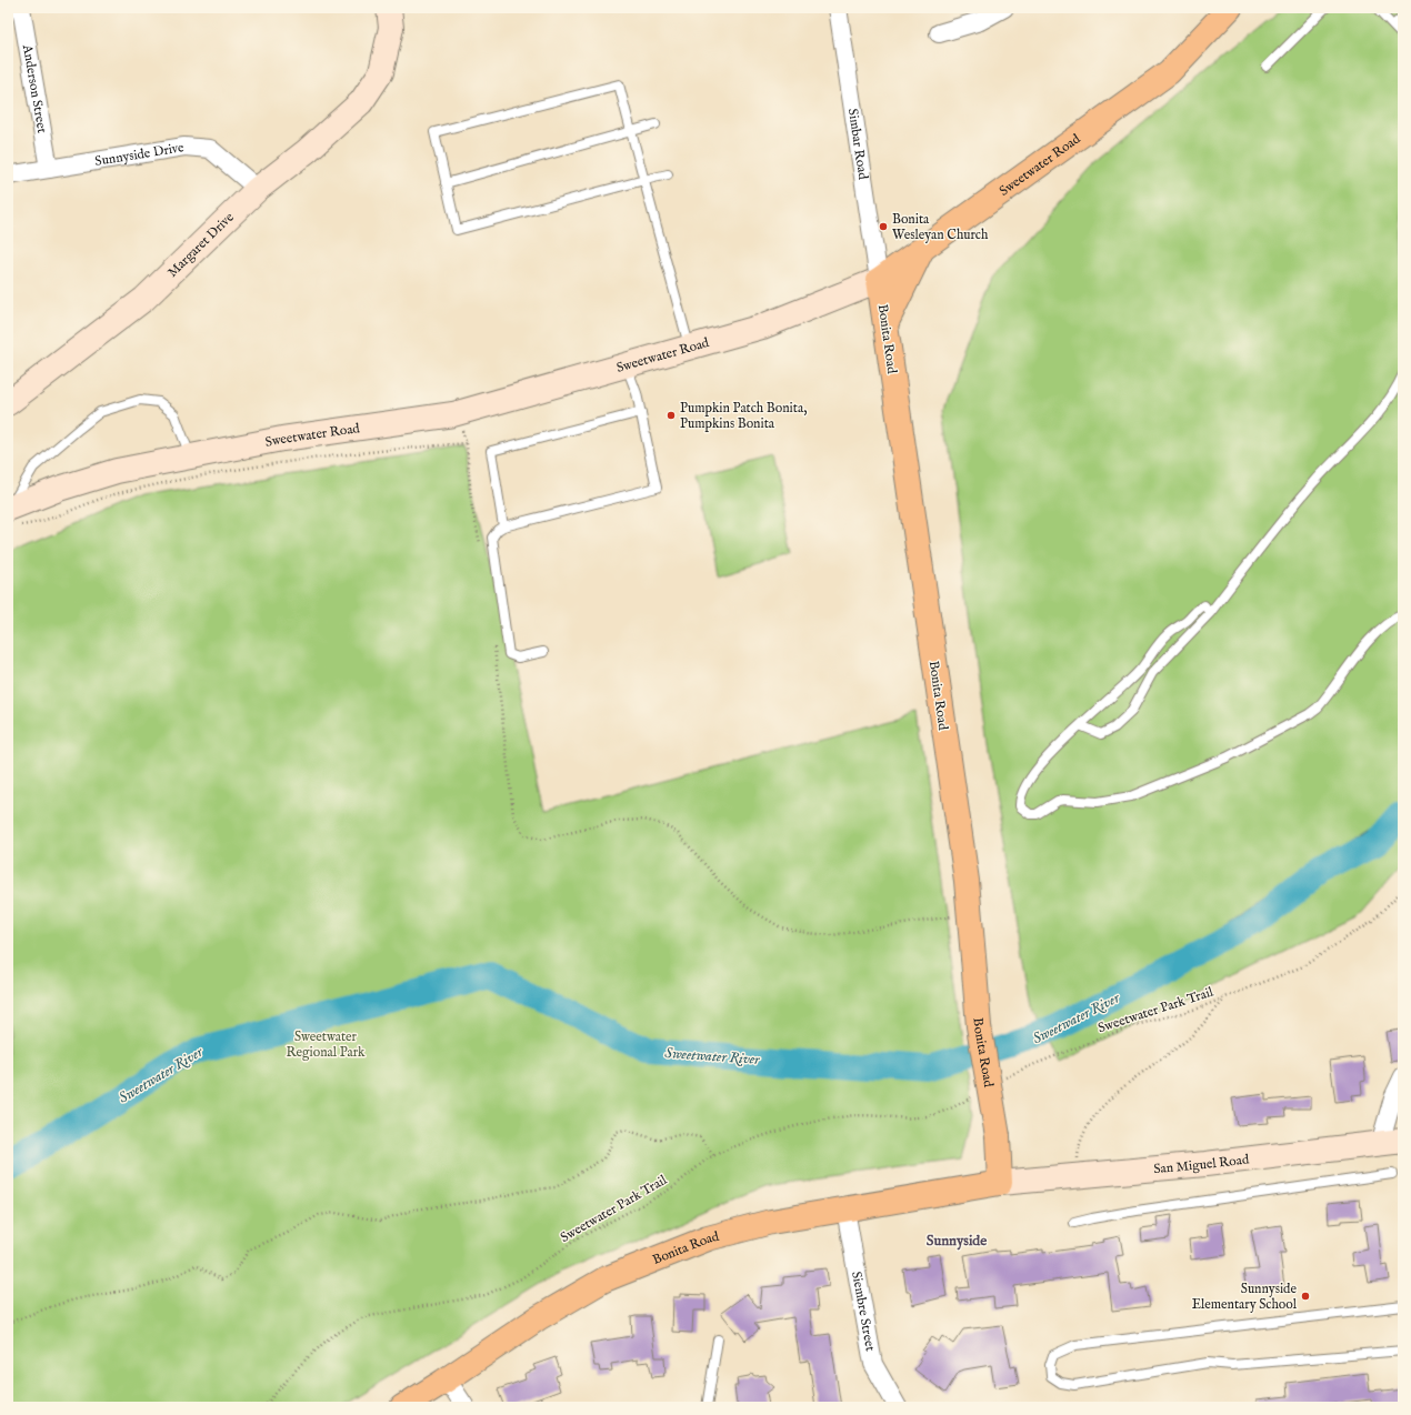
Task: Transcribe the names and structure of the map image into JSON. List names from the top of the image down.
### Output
{
  "streets": {
    "main road": ["Sweetwater Road", "Bonita Road"],
    "street": [
      "Anderson Street",
      "Simbar Road",
      "Sunnyside Drive",
      "Margaret Drive",
      "San Miguel Road",
      "Siembre Street"
    ],
    "path": ["Sweetwater Park Trail"]
  },
  "crossings": [
    ["Anderson Street", "Sunnyside Drive"],
    ["Simbar Road", "Sweetwater Road"],
    ["Simbar Road", "Bonita Road"],
    ["Sunnyside Drive", "Margaret Drive"],
    ["Sweetwater Road", "Bonita Road"],
    ["Bonita Road", "San Miguel Road"],
    ["Bonita Road", "Siembre Street"]
  ],
  "districts": ["Sunnyside"],
  "water": ["Sweetwater River"],
  "parks": ["Sweetwater Regional Park"],
  "places": ["Bonita Wesleyan Church", "Pumpkin Patch Bonita, Pumpkins Bonita", "Sunnyside Elementary School"]
}
